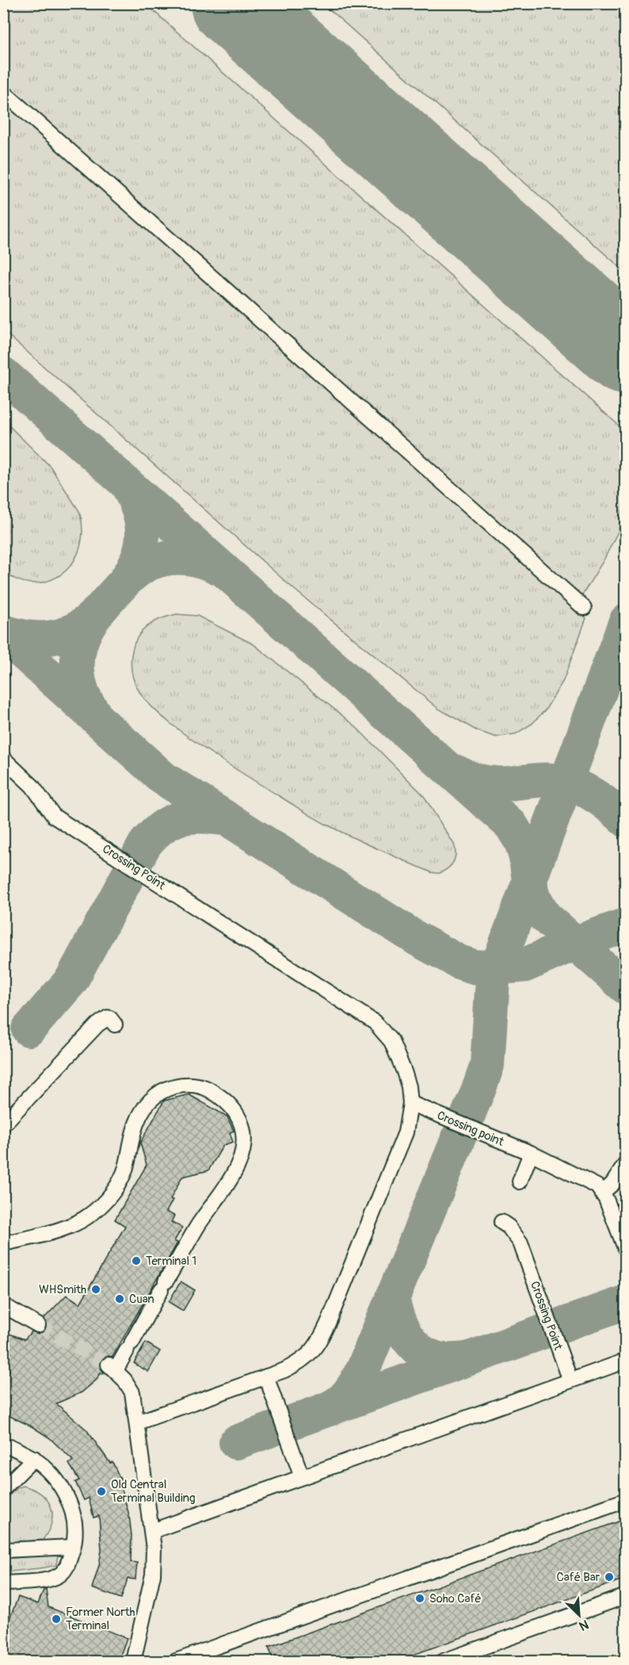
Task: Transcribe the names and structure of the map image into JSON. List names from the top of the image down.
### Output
{
  "streets": {
    "lane": ["Crossing Point", "Crossing point"]
  },
  "crossings": [
    ["Crossing Point", "Crossing point"]
  ],
  "places": [
    "Terminal 1",
    "WHSmith",
    "Cuan",
    "Old Central Terminal Building",
    "Café Bar",
    "Soho Café",
    "Former North Terminal"
  ],
  "north": "bottom right"
}
